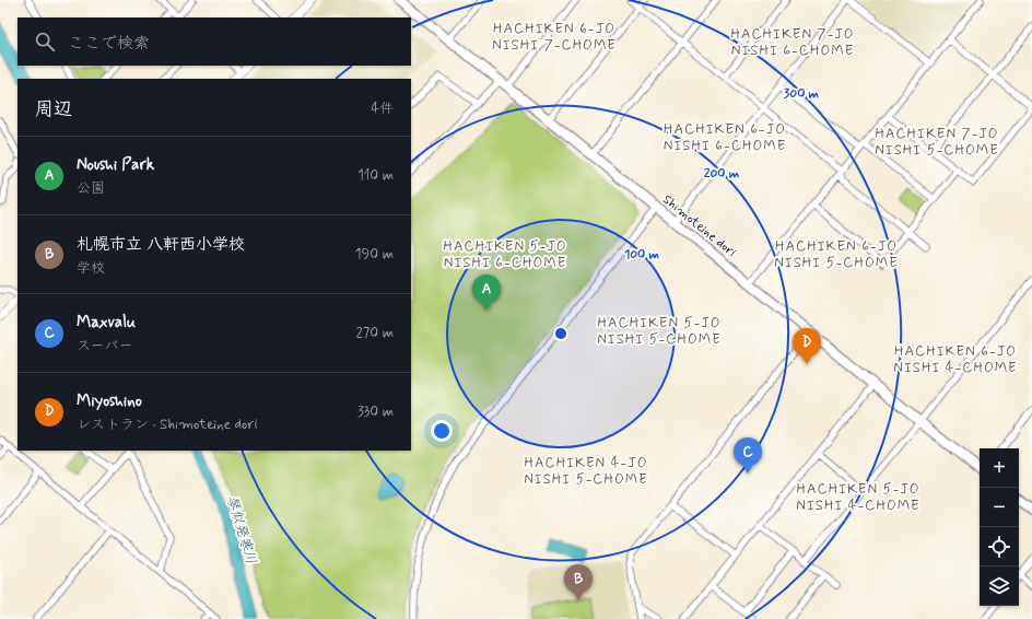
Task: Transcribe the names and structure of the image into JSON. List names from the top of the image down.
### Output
{
  "streets": {
    "main road": ["Shimoteine dori"]
  },
  "districts": [
    "HACHIKEN 6-JO NISHI 7-CHOME",
    "HACHIKEN 7-JO NISHI 6-CHOME",
    "HACHIKEN 6-JO NISHI 6-CHOME",
    "HACHIKEN 7-JO NISHI 5-CHOME",
    "HACHIKEN 5-JO NISHI 6-CHOME",
    "HACHIKEN 6-JO NISHI 5-CHOME",
    "HACHIKEN 5-JO NISHI 5-CHOME",
    "HACHIKEN 6-JO NISHI 4-CHOME",
    "HACHIKEN 4-JO NISHI 5-CHOME",
    "HACHIKEN 5-JO NISHI 4-CHOME"
  ],
  "water": ["琴似発寒川"],
  "page": {
    "search": "ここで検索",
    "heading": ["周辺", "4件"],
    "list": [
      {
        "mark": "A",
        "name": "Noushi Park",
        "note": "公園",
        "value": "110 m"
      },
      {
        "mark": "B",
        "name": "札幌市立 八軒西小学校",
        "note": "学校",
        "value": "190 m"
      },
      {
        "mark": "C",
        "name": "Maxvalu",
        "note": "スーパー",
        "value": "270 m"
      },
      {
        "mark": "D",
        "name": "Miyoshino",
        "note": "レストラン · Shimoteine dori",
        "value": "330 m"
      }
    ],
    "pins": [
      "A",
      "D",
      "C",
      "B"
    ],
    "map_buttons": ["+", "−"]
  },
  "rings": ["300 m", "200 m", "100 m"]
}
